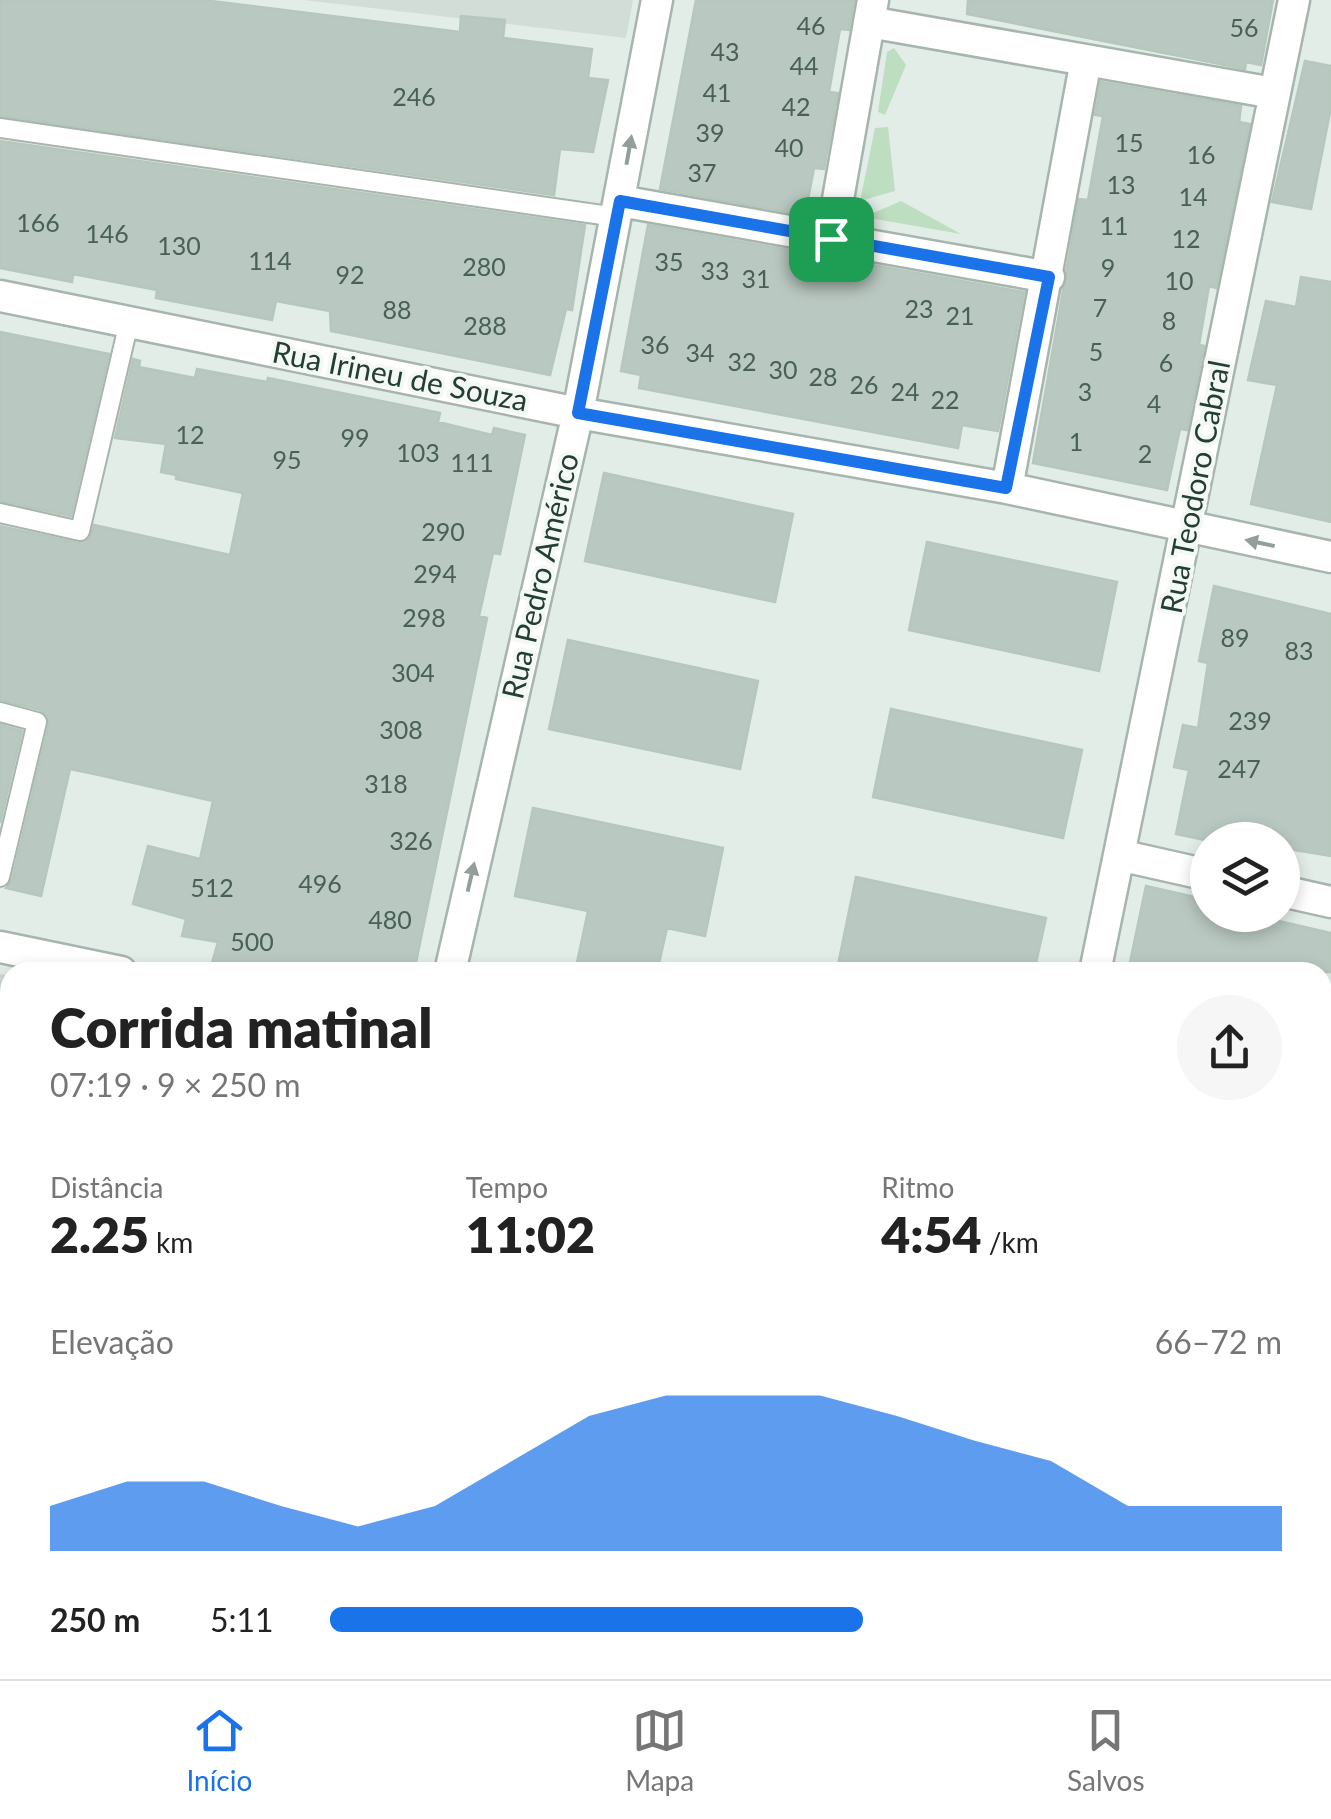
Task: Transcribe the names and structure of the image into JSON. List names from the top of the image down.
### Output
{
  "streets": {
    "street": ["Rua Irineu de Souza", "Rua Teodoro Cabral", "Rua Pedro Américo"]
  },
  "crossings": [
    ["Rua Irineu de Souza", "Rua Teodoro Cabral"],
    ["Rua Irineu de Souza", "Rua Pedro Américo"]
  ],
  "one_way": ["Rua Pedro Américo"],
  "house_numbers": [
    "46",
    "56",
    "43",
    "44",
    "41",
    "246",
    "42",
    "39",
    "15",
    "40",
    "16",
    "37",
    "13",
    "14",
    "166",
    "11",
    "146",
    "12",
    "130",
    "114",
    "35",
    "280",
    "9",
    "33",
    "92",
    "31",
    "10",
    "7",
    "23",
    "88",
    "21",
    "8",
    "288",
    "36",
    "5",
    "34",
    "32",
    "6",
    "30",
    "28",
    "26",
    "24",
    "3",
    "22",
    "4",
    "12",
    "99",
    "1",
    "103",
    "2",
    "95",
    "111",
    "290",
    "294",
    "298",
    "89",
    "83",
    "304",
    "239",
    "308",
    "247",
    "318",
    "326",
    "496",
    "512",
    "480",
    "500"
  ],
  "page": {
    "heading": ["Corrida matinal", "07:19 · 9 × 250 m"],
    "stats": [
      ["Distância", "2.25 km"],
      ["Tempo", "11:02"],
      ["Ritmo", "4:54 /km"]
    ],
    "chart": ["Elevação", "66–72 m"],
    "list": [
      {
        "name": "250 m",
        "note": "5:11"
      }
    ],
    "tabs": ["Início", "Mapa", "Salvos"]
  }
}
